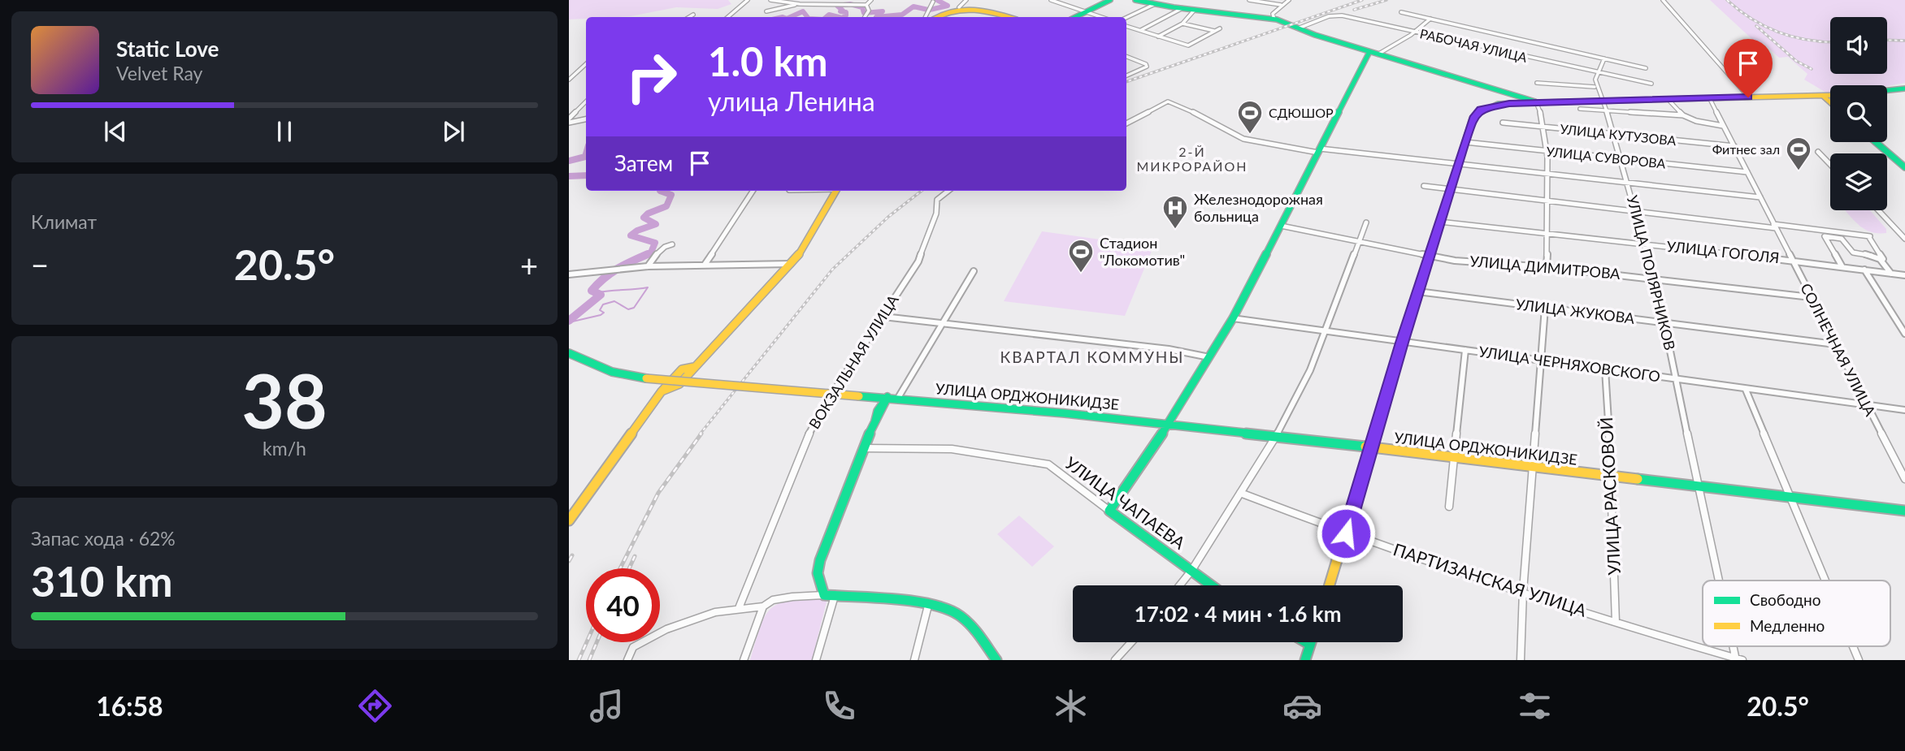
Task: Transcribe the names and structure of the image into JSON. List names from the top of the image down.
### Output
{
  "streets": {
    "street": [
      "РАБОЧАЯ УЛИЦА",
      "УЛИЦА КУТУЗОВА",
      "УЛИЦА СУВОРОВА",
      "УЛИЦА ГОГОЛЯ",
      "УЛИЦА ДИМИТРОВА",
      "УЛИЦА ПОЛЯРНИКОВ",
      "УЛИЦА ЖУКОВА",
      "СОЛНЕЧНАЯ УЛИЦА",
      "ВОКЗАЛЬНАЯ УЛИЦА",
      "УЛИЦА ЧЕРНЯХОВСКОГО",
      "УЛИЦА ОРДЖОНИКИДЗЕ",
      "УЛИЦА РАСКОВОЙ",
      "УЛИЦА ЧАПАЕВА",
      "ПАРТИЗАНСКАЯ УЛИЦА"
    ]
  },
  "crossings": [
    ["УЛИЦА КУТУЗОВА", "УЛИЦА ПОЛЯРНИКОВ"],
    ["УЛИЦА КУТУЗОВА", "СОЛНЕЧНАЯ УЛИЦА"],
    ["УЛИЦА СУВОРОВА", "УЛИЦА ПОЛЯРНИКОВ"],
    ["УЛИЦА СУВОРОВА", "СОЛНЕЧНАЯ УЛИЦА"],
    ["УЛИЦА ГОГОЛЯ", "УЛИЦА ПОЛЯРНИКОВ"],
    ["УЛИЦА ГОГОЛЯ", "СОЛНЕЧНАЯ УЛИЦА"],
    ["УЛИЦА ДИМИТРОВА", "УЛИЦА ПОЛЯРНИКОВ"],
    ["УЛИЦА ДИМИТРОВА", "СОЛНЕЧНАЯ УЛИЦА"],
    ["УЛИЦА ПОЛЯРНИКОВ", "УЛИЦА ЖУКОВА"],
    ["УЛИЦА ПОЛЯРНИКОВ", "УЛИЦА ЧЕРНЯХОВСКОГО"],
    ["УЛИЦА ПОЛЯРНИКОВ", "УЛИЦА ОРДЖОНИКИДЗЕ"],
    ["УЛИЦА ЖУКОВА", "СОЛНЕЧНАЯ УЛИЦА"],
    ["СОЛНЕЧНАЯ УЛИЦА", "УЛИЦА ЧЕРНЯХОВСКОГО"],
    ["УЛИЦА ЧЕРНЯХОВСКОГО", "УЛИЦА РАСКОВОЙ"],
    ["УЛИЦА ОРДЖОНИКИДЗЕ", "УЛИЦА РАСКОВОЙ"],
    ["УЛИЦА РАСКОВОЙ", "ПАРТИЗАНСКАЯ УЛИЦА"]
  ],
  "districts": ["2-Й МИКРОРАЙОН", "КВАРТАЛ КОММУНЫ"],
  "places": {
    "sports": ["СДЮШОР", "Фитнес зал", "Стадион \"Локомотив\""],
    "hospital": ["Железнодорожная больница"]
  },
  "legend": ["Свободно", "Медленно"],
  "page": {
    "turn": ["1.0 km", "улица Ленина"],
    "song": ["Static Love", "Velvet Ray"],
    "then": "Затем",
    "tile": [
      "Климат",
      ["38", "km/h"],
      ["Запас хода · 62%", "310 km"]
    ],
    "heat": ["−", "20.5°", "+"],
    "limit": "40",
    "trip": "17:02 · 4 мин · 1.6 km",
    "tabs": ["16:58", "20.5°"]
  }
}
